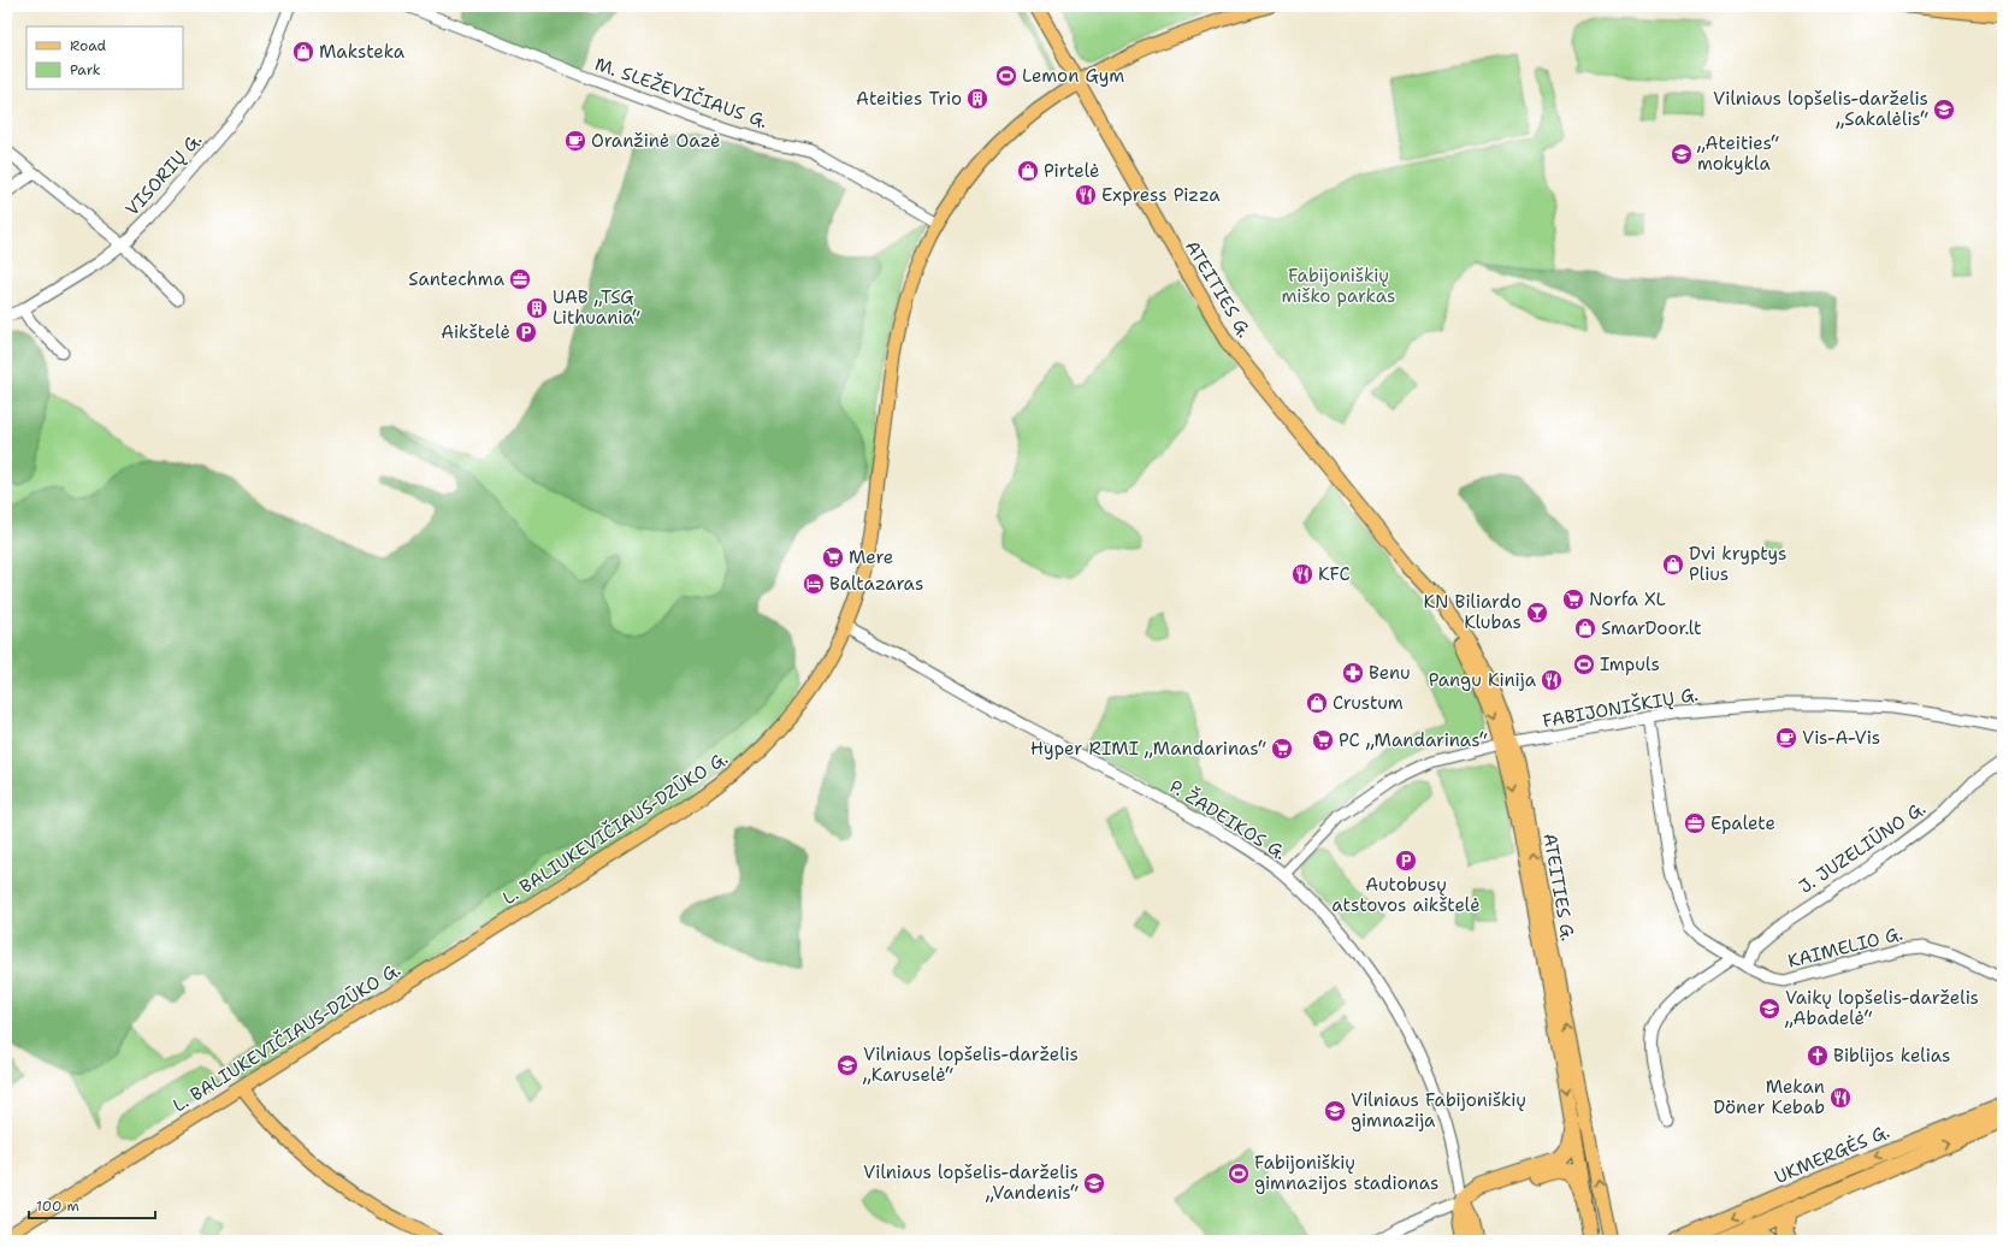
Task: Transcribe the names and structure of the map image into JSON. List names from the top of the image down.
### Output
{
  "streets": {
    "highway": ["UKMERGĖS G."],
    "main road": ["ATEITIES G.", "L. BALIUKEVIČIAUS-DZŪKO G."],
    "street": [
      "M. SLEŽEVIČIAUS G.",
      "VISORIŲ G.",
      "FABIJONIŠKIŲ G.",
      "P. ŽADEIKOS G.",
      "J. JUZELIŪNO G.",
      "KAIMELIO G."
    ]
  },
  "crossings": [
    ["M. SLEŽEVIČIAUS G.", "L. BALIUKEVIČIAUS-DZŪKO G."],
    ["ATEITIES G.", "FABIJONIŠKIŲ G."],
    ["ATEITIES G.", "L. BALIUKEVIČIAUS-DZŪKO G."],
    ["FABIJONIŠKIŲ G.", "P. ŽADEIKOS G."],
    ["FABIJONIŠKIŲ G.", "KAIMELIO G."],
    ["P. ŽADEIKOS G.", "L. BALIUKEVIČIAUS-DZŪKO G."],
    ["J. JUZELIŪNO G.", "KAIMELIO G."]
  ],
  "parks": ["Fabijoniškių miško parkas"],
  "places": {
    "shop": [
      "Maksteka",
      "Pirtelė",
      "Dvi kryptys Plius",
      "SmarDoor.lt",
      "Crustum"
    ],
    "sports": ["Lemon Gym", "Impuls", "Fabijoniškių gimnazijos stadionas"],
    "building": ["Ateities Trio", "UAB „TSG Lithuania“"],
    "school or university": [
      "Vilniaus lopšelis-darželis „Sakalėlis“",
      "„Ateities“ mokykla",
      "Vaikų lopšelis-darželis „Abadelė“",
      "Vilniaus lopšelis-darželis „Karuselė“",
      "Vilniaus Fabijoniškių gimnazija",
      "Vilniaus lopšelis-darželis „Vandenis“"
    ],
    "cafe": ["Oranžinė Oazė", "Vis-A-Vis"],
    "restaurant": [
      "Express Pizza",
      "KFC",
      "Pangu Kinija",
      "Mekan Döner Kebab"
    ],
    "office": ["Santechma", "Epalete"],
    "parking": ["Aikštelė", "Autobusų atstovos aikštelė"],
    "supermarket": [
      "Mere",
      "Norfa XL",
      "PC „Mandarinas“",
      "Hyper RIMI „Mandarinas“"
    ],
    "hotel": ["Baltazaras"],
    "bar": ["KN Biliardo Klubas"],
    "pharmacy": ["Benu"],
    "church": ["Biblijos kelias"]
  },
  "legend": ["Road", "Park"],
  "scale_bar": "100 m"
}
